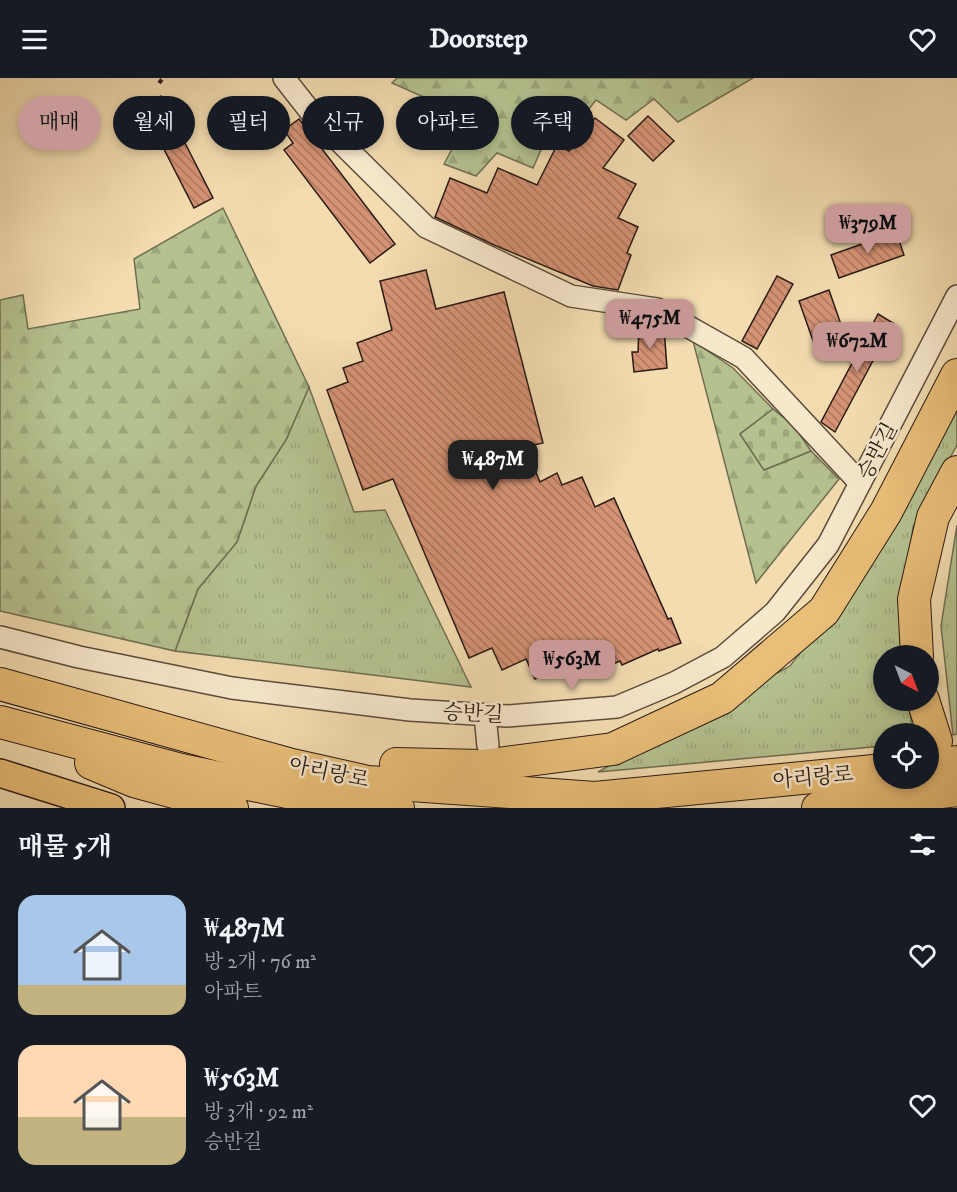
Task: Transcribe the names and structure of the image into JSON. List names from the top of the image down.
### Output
{
  "streets": {
    "highway": ["아리랑로"],
    "street": ["승반길"]
  },
  "north": "bottom right",
  "page": {
    "header": "Doorstep",
    "chip": [
      "매매",
      "월세",
      "필터",
      "신규",
      "아파트",
      "주택"
    ],
    "price": [
      "₩379M",
      "₩475M",
      "₩672M",
      "₩487M",
      "₩563M"
    ],
    "heading": "매물 5개",
    "list": [
      {
        "name": "₩487M",
        "note": "방 2개 · 76 m² · 아파트"
      },
      {
        "name": "₩563M",
        "note": "방 3개 · 92 m² · 승반길"
      }
    ]
  }
}
